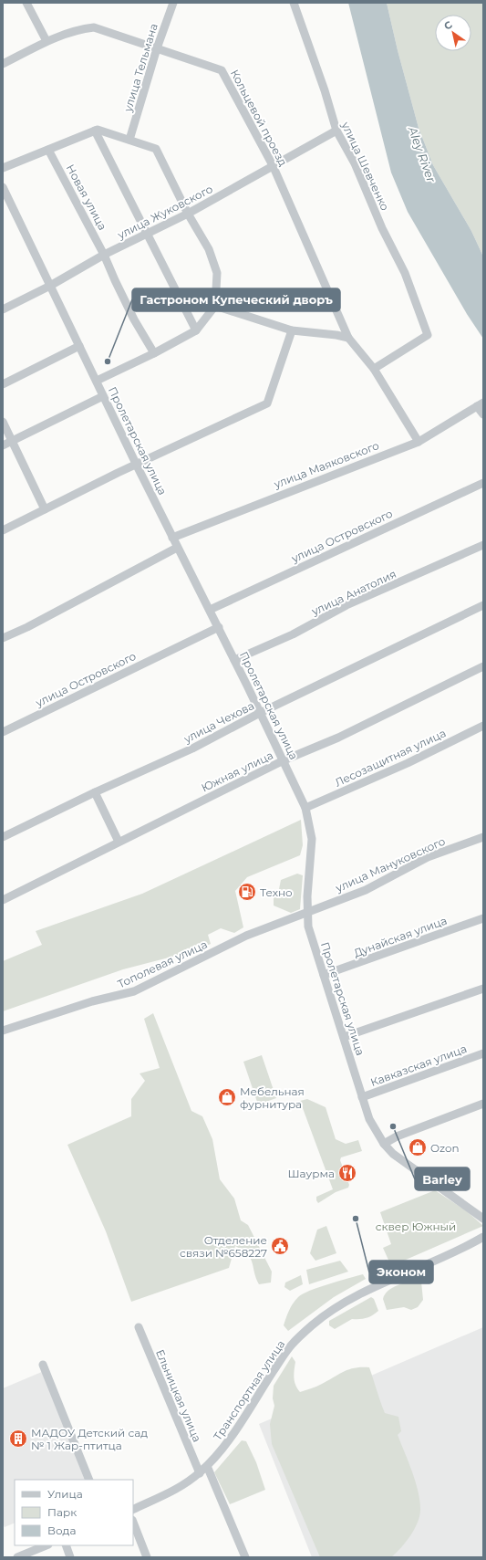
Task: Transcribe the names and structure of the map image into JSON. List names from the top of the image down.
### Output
{
  "streets": {
    "street": [
      "улица Тельмана",
      "Кольцевой проезд",
      "улица Шевченко",
      "Новая улица",
      "улица Жуковского",
      "Пролетарская улица",
      "улица Маяковского",
      "улица Островского",
      "улица Анатолия",
      "улица Чехова",
      "Лесозащитная улица",
      "Южная улица",
      "улица Мануковского",
      "Дунайская улица",
      "Тополевая улица",
      "Кавказская улица",
      "Транспортная улица",
      "Ельницкая улица"
    ]
  },
  "crossings": [
    ["улица Тельмана", "Кольцевой проезд"],
    ["Кольцевой проезд", "улица Шевченко"],
    ["Кольцевой проезд", "улица Жуковского"],
    ["Кольцевой проезд", "улица Маяковского"],
    ["улица Шевченко", "улица Жуковского"],
    ["Новая улица", "улица Жуковского"],
    ["улица Жуковского", "Пролетарская улица"],
    ["Пролетарская улица", "улица Маяковского"],
    ["Пролетарская улица", "улица Островского"],
    ["Пролетарская улица", "улица Анатолия"],
    ["Пролетарская улица", "улица Чехова"],
    ["Пролетарская улица", "Лесозащитная улица"],
    ["Пролетарская улица", "Южная улица"],
    ["Пролетарская улица", "улица Мануковского"],
    ["Пролетарская улица", "Дунайская улица"],
    ["Пролетарская улица", "Тополевая улица"],
    ["Пролетарская улица", "Кавказская улица"],
    ["улица Мануковского", "Тополевая улица"],
    ["Транспортная улица", "Ельницкая улица"]
  ],
  "water": ["Aley River"],
  "parks": ["сквер Южный"],
  "places": {
    "other": ["Гастроном Купеческий дворъ", "Barley", "Эконом"],
    "fuel station": ["Техно"],
    "shop": ["Мебельная фурнитура", "Ozon"],
    "restaurant": ["Шаурма"],
    "public building": ["Отделение связи №658227"],
    "building": ["МАДОУ Детский сад № 1 Жар-птитца"]
  },
  "legend": ["Улица", "Парк", "Вода"],
  "north": "top left"
}
